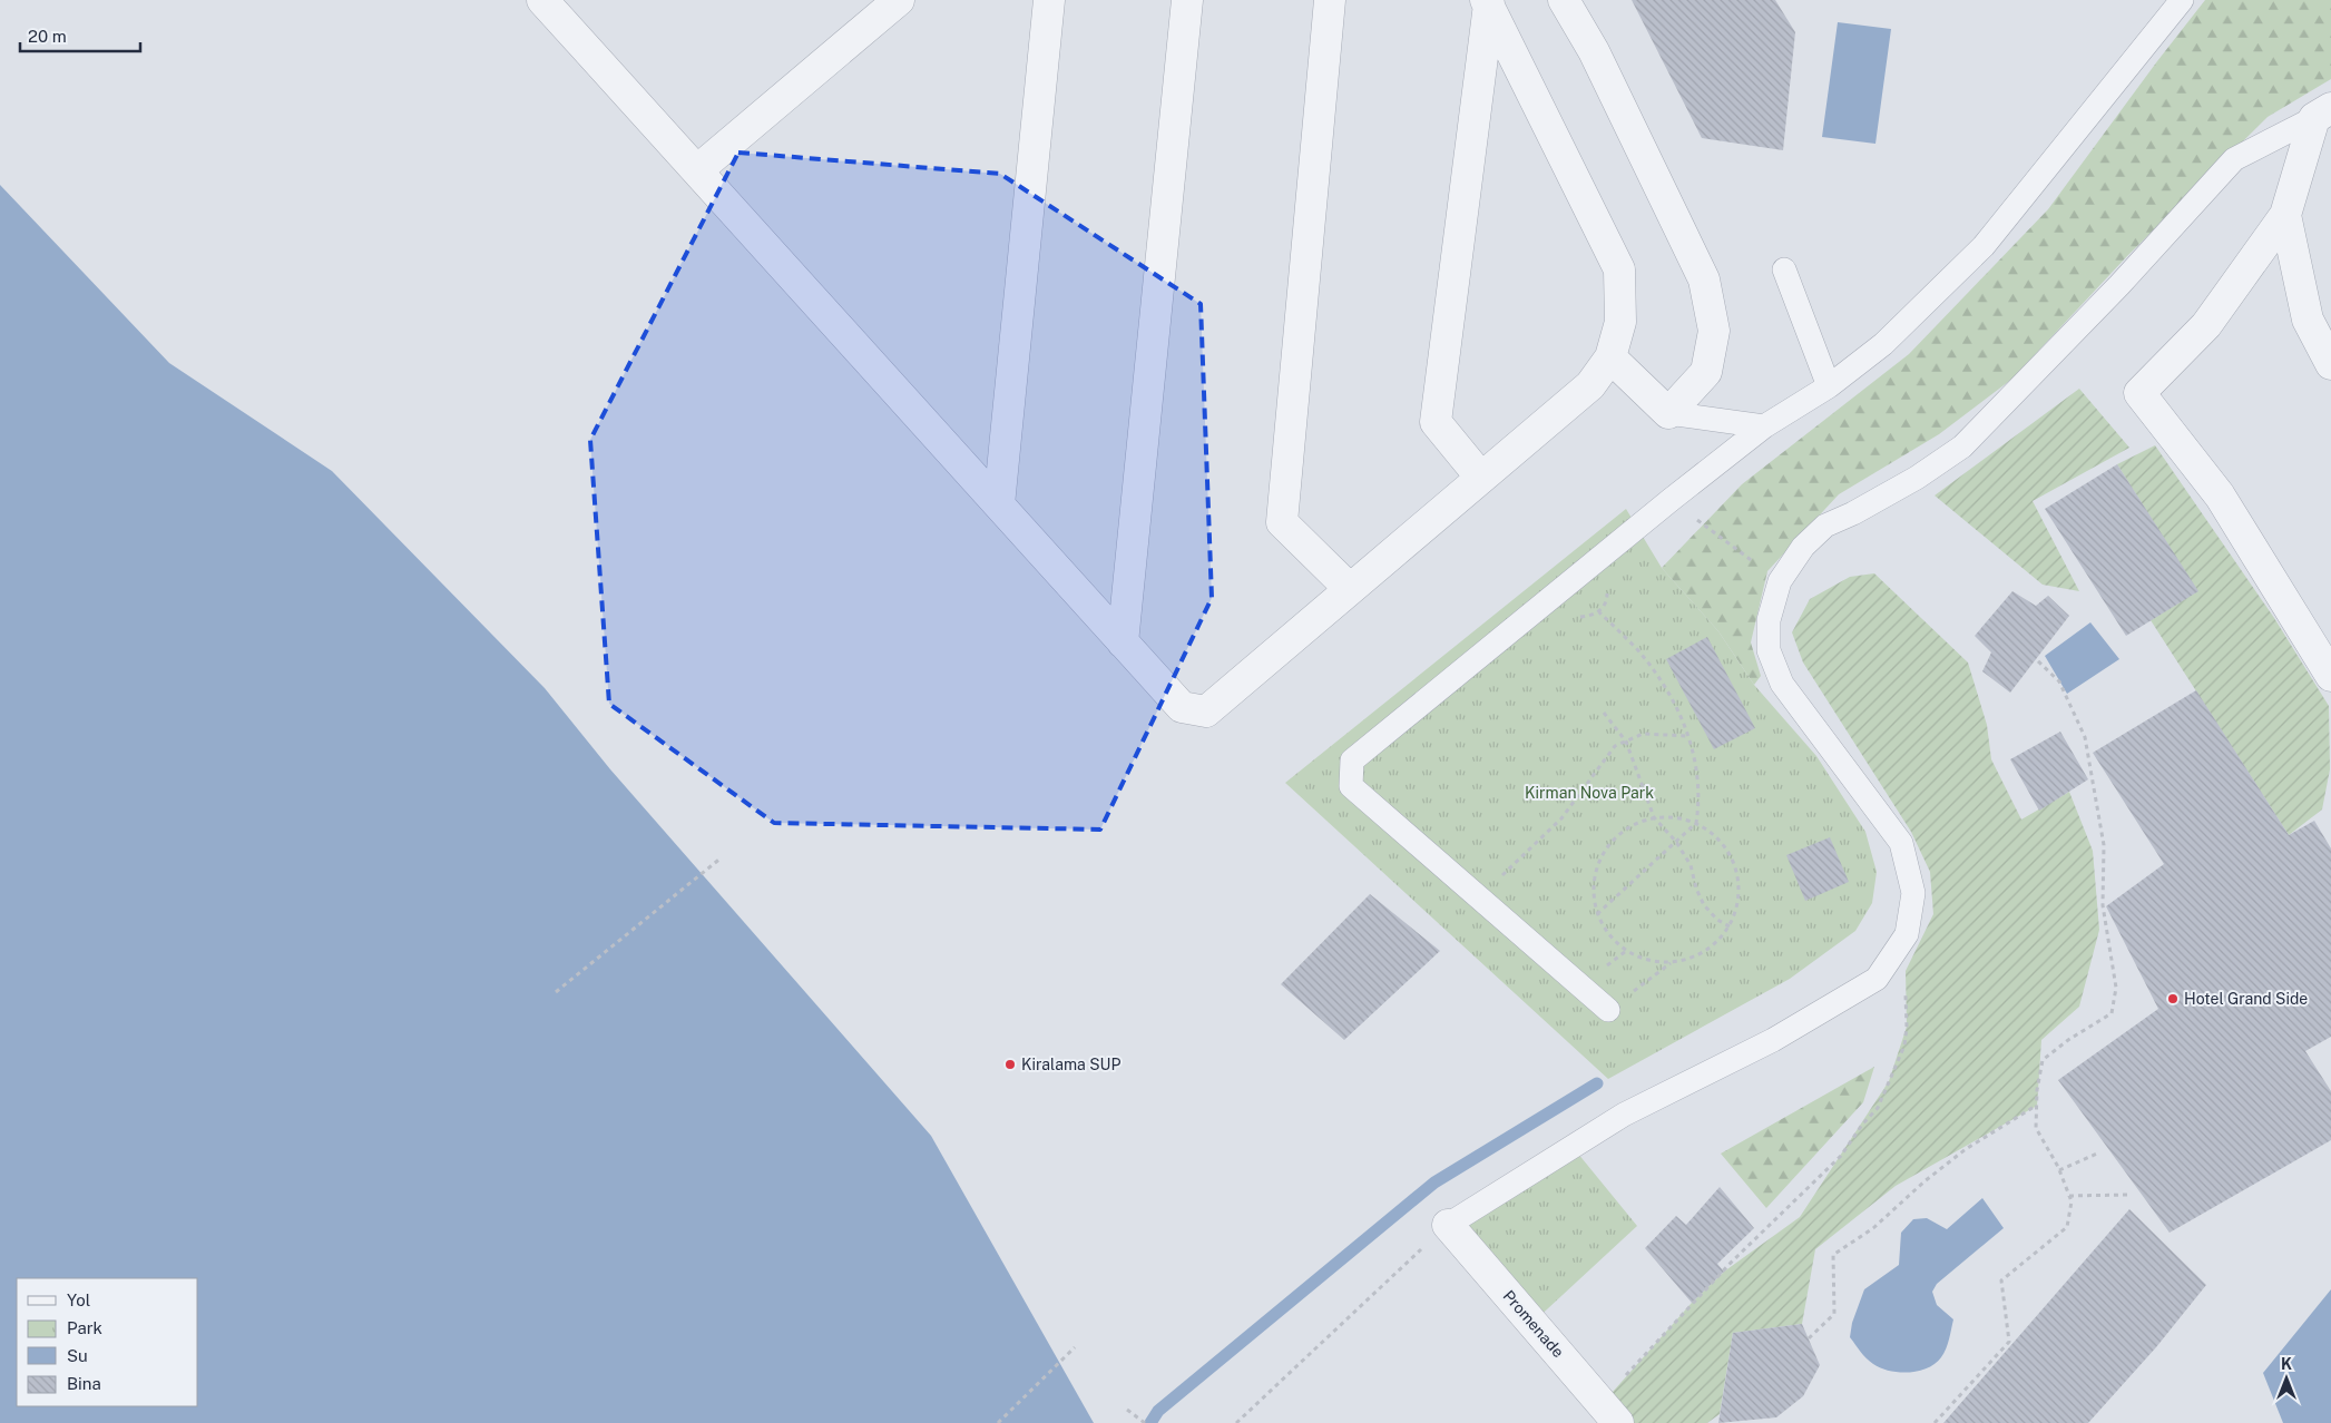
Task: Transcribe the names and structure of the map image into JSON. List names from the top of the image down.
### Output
{
  "streets": {
    "street": ["Promenade"]
  },
  "parks": ["Kirman Nova Park"],
  "places": ["Hotel Grand Side", "Kiralama SUP"],
  "legend": [
    "Yol",
    "Park",
    "Su",
    "Bina"
  ],
  "scale_bar": "20 m",
  "north": "top"
}
